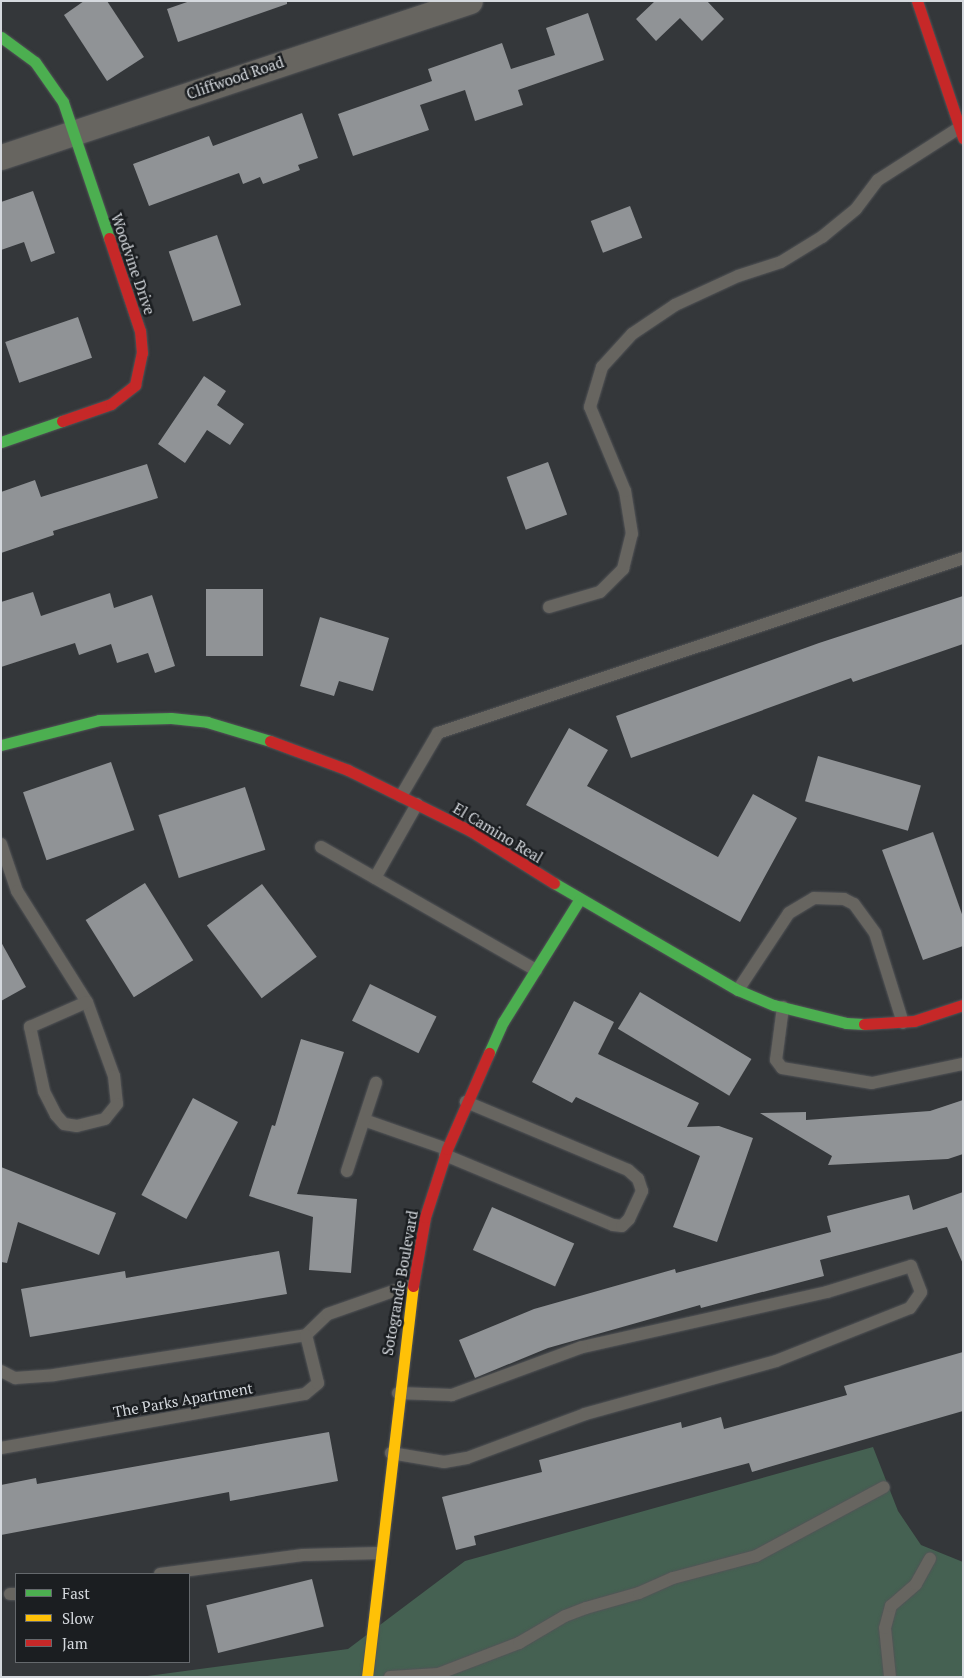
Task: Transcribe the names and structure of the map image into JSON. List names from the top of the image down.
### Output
{
  "streets": {
    "street": [
      "Cliffwood Road",
      "Woodvine Drive",
      "El Camino Real",
      "Sotogrande Boulevard"
    ],
    "lane": ["The Parks Apartment"]
  },
  "crossings": [
    ["Cliffwood Road", "Woodvine Drive"],
    ["El Camino Real", "Sotogrande Boulevard"]
  ],
  "legend": ["Fast", "Slow", "Jam"]
}
